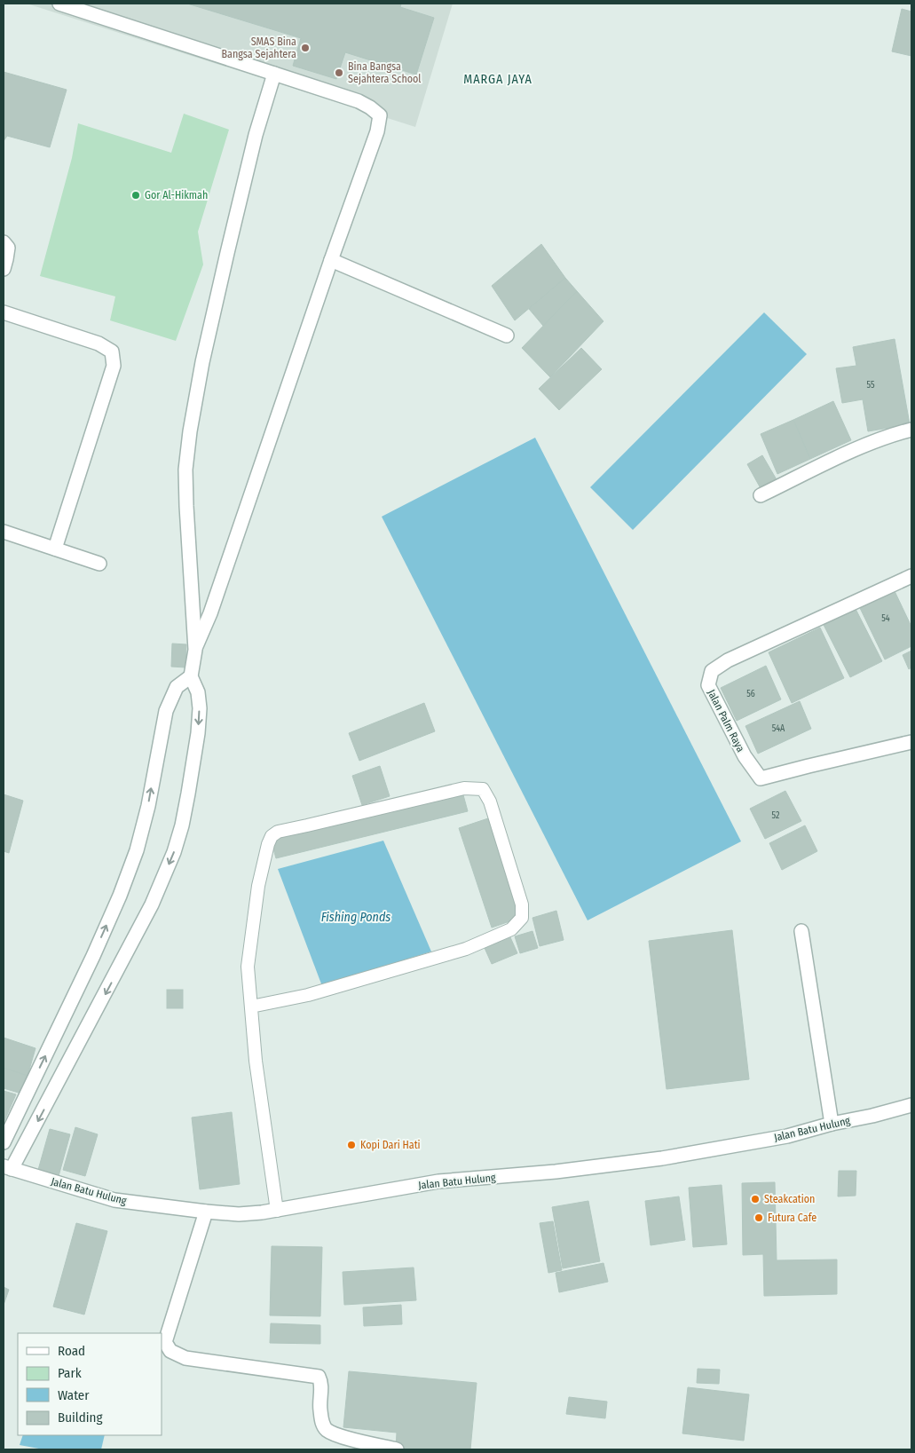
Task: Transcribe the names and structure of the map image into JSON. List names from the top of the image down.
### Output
{
  "streets": {
    "street": ["Jalan Palm Raya", "Jalan Batu Hulung"]
  },
  "districts": ["MARGA JAYA"],
  "water": ["Fishing Ponds"],
  "places": [
    "SMAS Bina Bangsa Sejahtera",
    "Bina Bangsa Sejahtera School",
    "Gor Al-Hikmah",
    "Kopi Dari Hati",
    "Steakcation",
    "Futura Cafe"
  ],
  "house_numbers": [
    "55",
    "54",
    "56",
    "54A",
    "52"
  ],
  "legend": [
    "Road",
    "Park",
    "Water",
    "Building"
  ]
}
